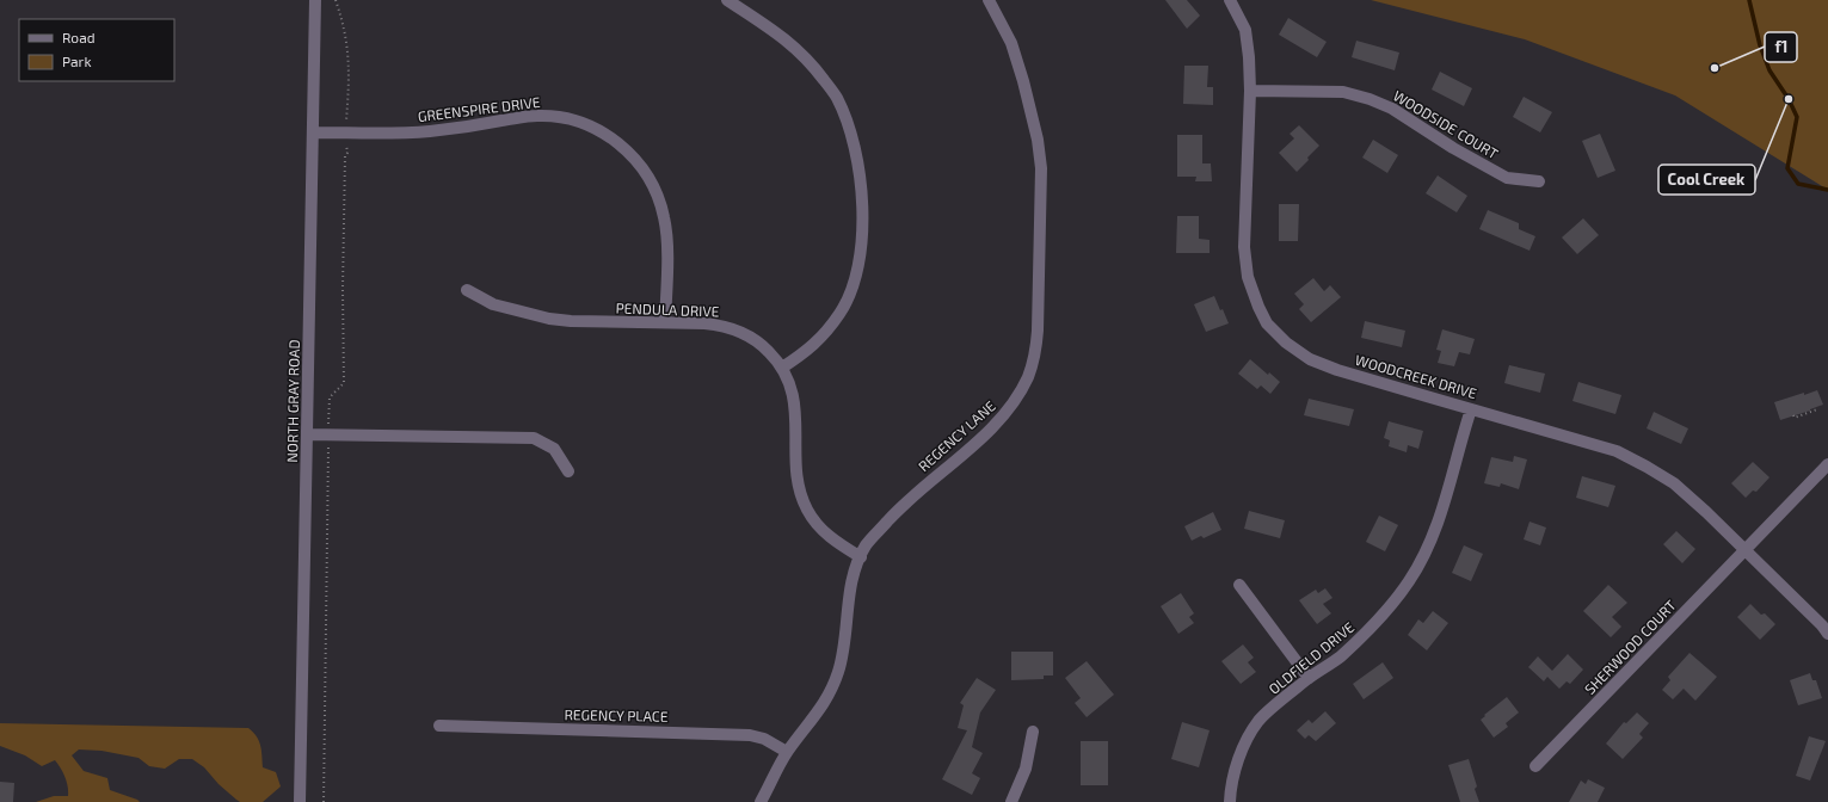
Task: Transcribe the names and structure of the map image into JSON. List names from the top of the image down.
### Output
{
  "streets": {
    "street": [
      "GREENSPIRE DRIVE",
      "WOODSIDE COURT",
      "PENDULA DRIVE",
      "WOODCREEK DRIVE",
      "NORTH GRAY ROAD",
      "REGENCY LANE",
      "SHERWOOD COURT",
      "OLDFIELD DRIVE",
      "REGENCY PLACE"
    ]
  },
  "crossings": [
    ["GREENSPIRE DRIVE", "PENDULA DRIVE"],
    ["GREENSPIRE DRIVE", "NORTH GRAY ROAD"],
    ["WOODSIDE COURT", "WOODCREEK DRIVE"],
    ["PENDULA DRIVE", "REGENCY LANE"],
    ["WOODCREEK DRIVE", "SHERWOOD COURT"],
    ["WOODCREEK DRIVE", "OLDFIELD DRIVE"],
    ["REGENCY LANE", "REGENCY PLACE"]
  ],
  "places": ["f1", "Cool Creek"],
  "legend": ["Road", "Park"]
}
